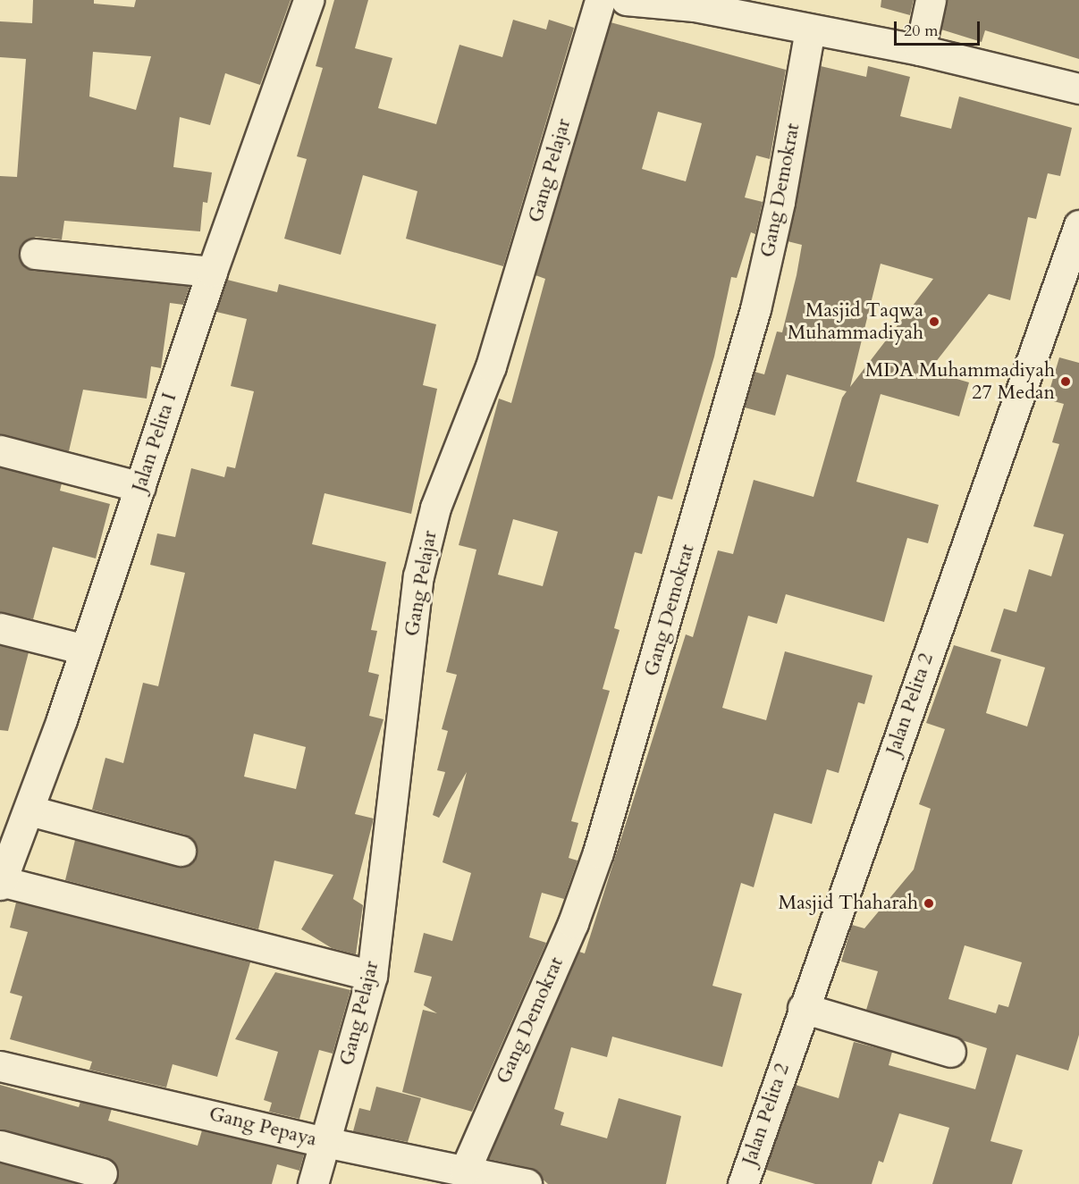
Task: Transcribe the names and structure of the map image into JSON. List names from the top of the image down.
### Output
{
  "streets": {
    "street": [
      "Gang Pelajar",
      "Gang Demokrat",
      "Jalan Pelita I",
      "Jalan Pelita 2",
      "Gang Pepaya"
    ]
  },
  "crossings": [
    ["Gang Pelajar", "Gang Pepaya"],
    ["Gang Demokrat", "Gang Pepaya"]
  ],
  "places": ["Masjid Taqwa Muhammadiyah", "MDA Muhammadiyah 27 Medan", "Masjid Thaharah"],
  "scale_bar": "20 m"
}
